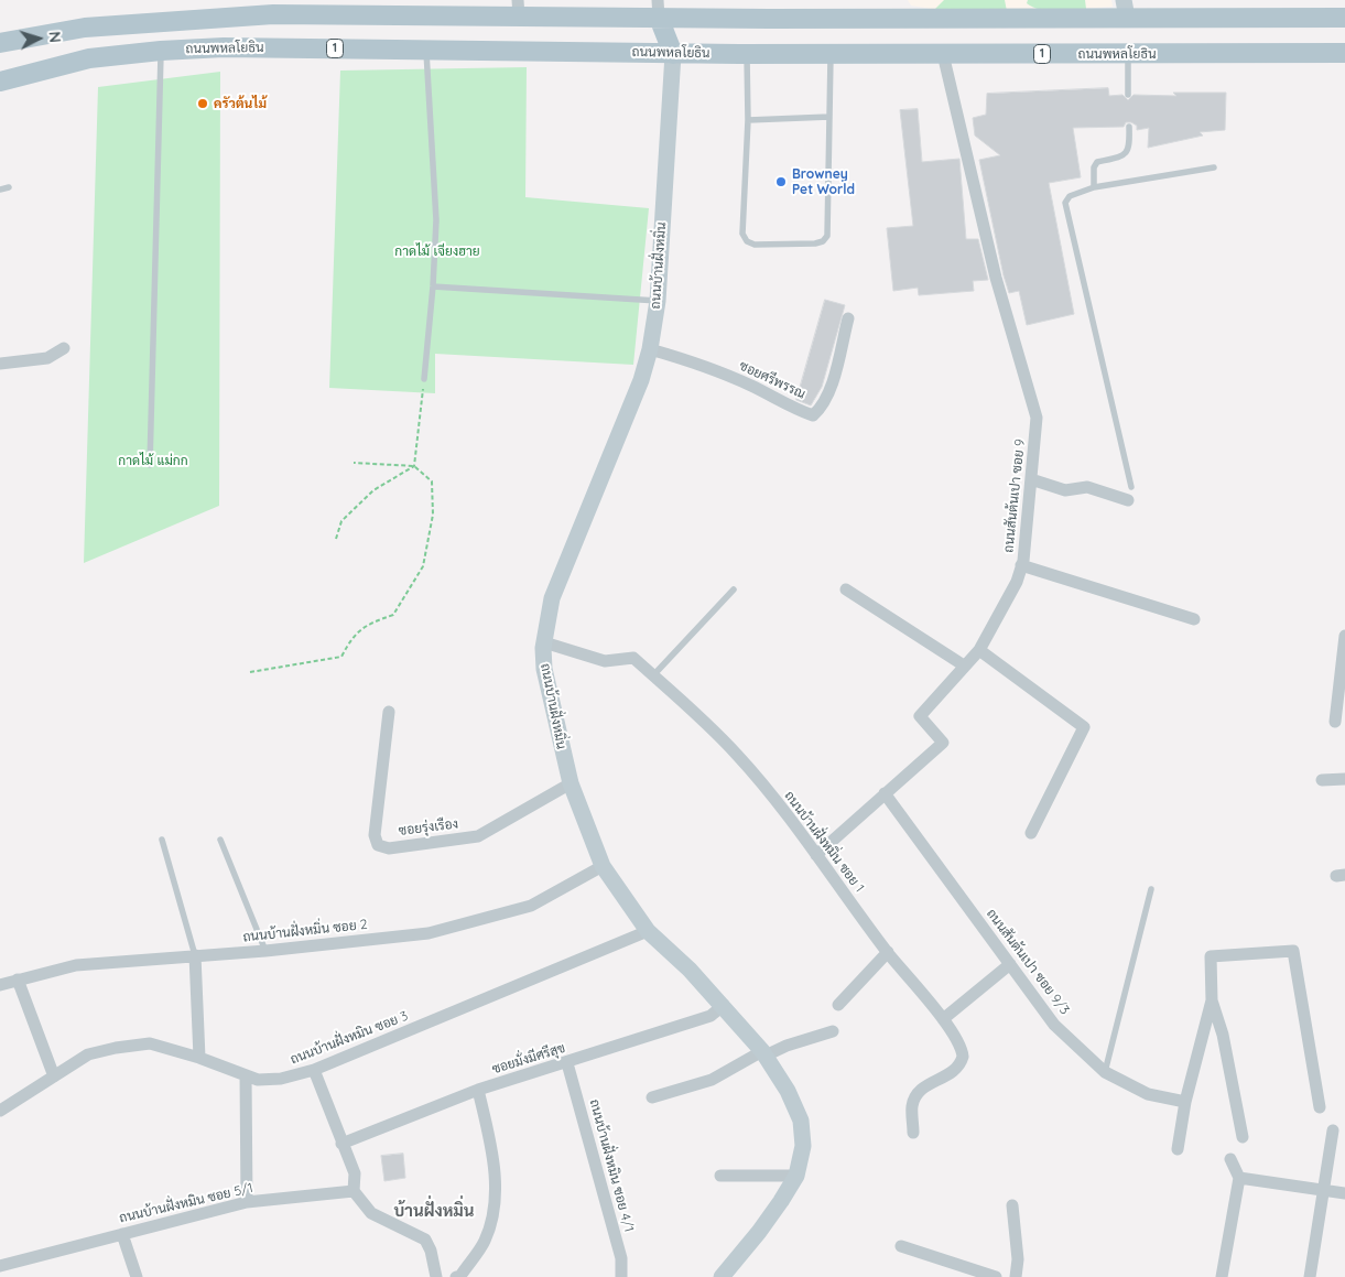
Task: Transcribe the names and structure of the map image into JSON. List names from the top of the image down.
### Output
{
  "streets": {
    "main road": ["ถนนพหลโยธิน", "1"],
    "street": [
      "ถนนบ้านฝั่งหมิ่น",
      "ซอยศรีพรรณ",
      "ถนนสันต้นเปา ซอย 9",
      "ซอยรุ่งเรือง",
      "ถนนบ้านฝั่งหมิ่น ซอย 1",
      "ถนนบ้านฝั่งหมิ่น ซอย 2",
      "ถนนสันต้นเปา ซอย 9/3",
      "ถนนบ้านฝั่งหมิน ซอย 3",
      "ซอยมั่งมีศรีสุข",
      "ถนนบ้านฝั่งหมิน ซอย 4/1",
      "ถนนบ้านฝั่งหมิน ซอย 5/1"
    ]
  },
  "crossings": [
    ["ถนนพหลโยธิน", "ถนนบ้านฝั่งหมิ่น"],
    ["ถนนพหลโยธิน", "ถนนสันต้นเปา ซอย 9"],
    ["ถนนบ้านฝั่งหมิ่น", "ซอยศรีพรรณ"],
    ["ถนนบ้านฝั่งหมิ่น", "ซอยรุ่งเรือง"],
    ["ถนนบ้านฝั่งหมิ่น", "ถนนบ้านฝั่งหมิ่น ซอย 1"],
    ["ถนนบ้านฝั่งหมิ่น", "ถนนบ้านฝั่งหมิ่น ซอย 2"],
    ["ถนนบ้านฝั่งหมิ่น", "ถนนบ้านฝั่งหมิน ซอย 3"],
    ["ถนนบ้านฝั่งหมิ่น", "ซอยมั่งมีศรีสุข"],
    ["ถนนสันต้นเปา ซอย 9", "ถนนบ้านฝั่งหมิ่น ซอย 1"],
    ["ถนนสันต้นเปา ซอย 9", "ถนนสันต้นเปา ซอย 9/3"],
    ["ซอยมั่งมีศรีสุข", "ถนนบ้านฝั่งหมิน ซอย 4/1"]
  ],
  "districts": ["บ้านฝั่งหมิ่น"],
  "parks": ["กาดไม้ เจียงฮาย", "กาดไม้ แม่กก"],
  "places": ["ครัวต้นไม้", "Browney Pet World"],
  "north": "right"
}
